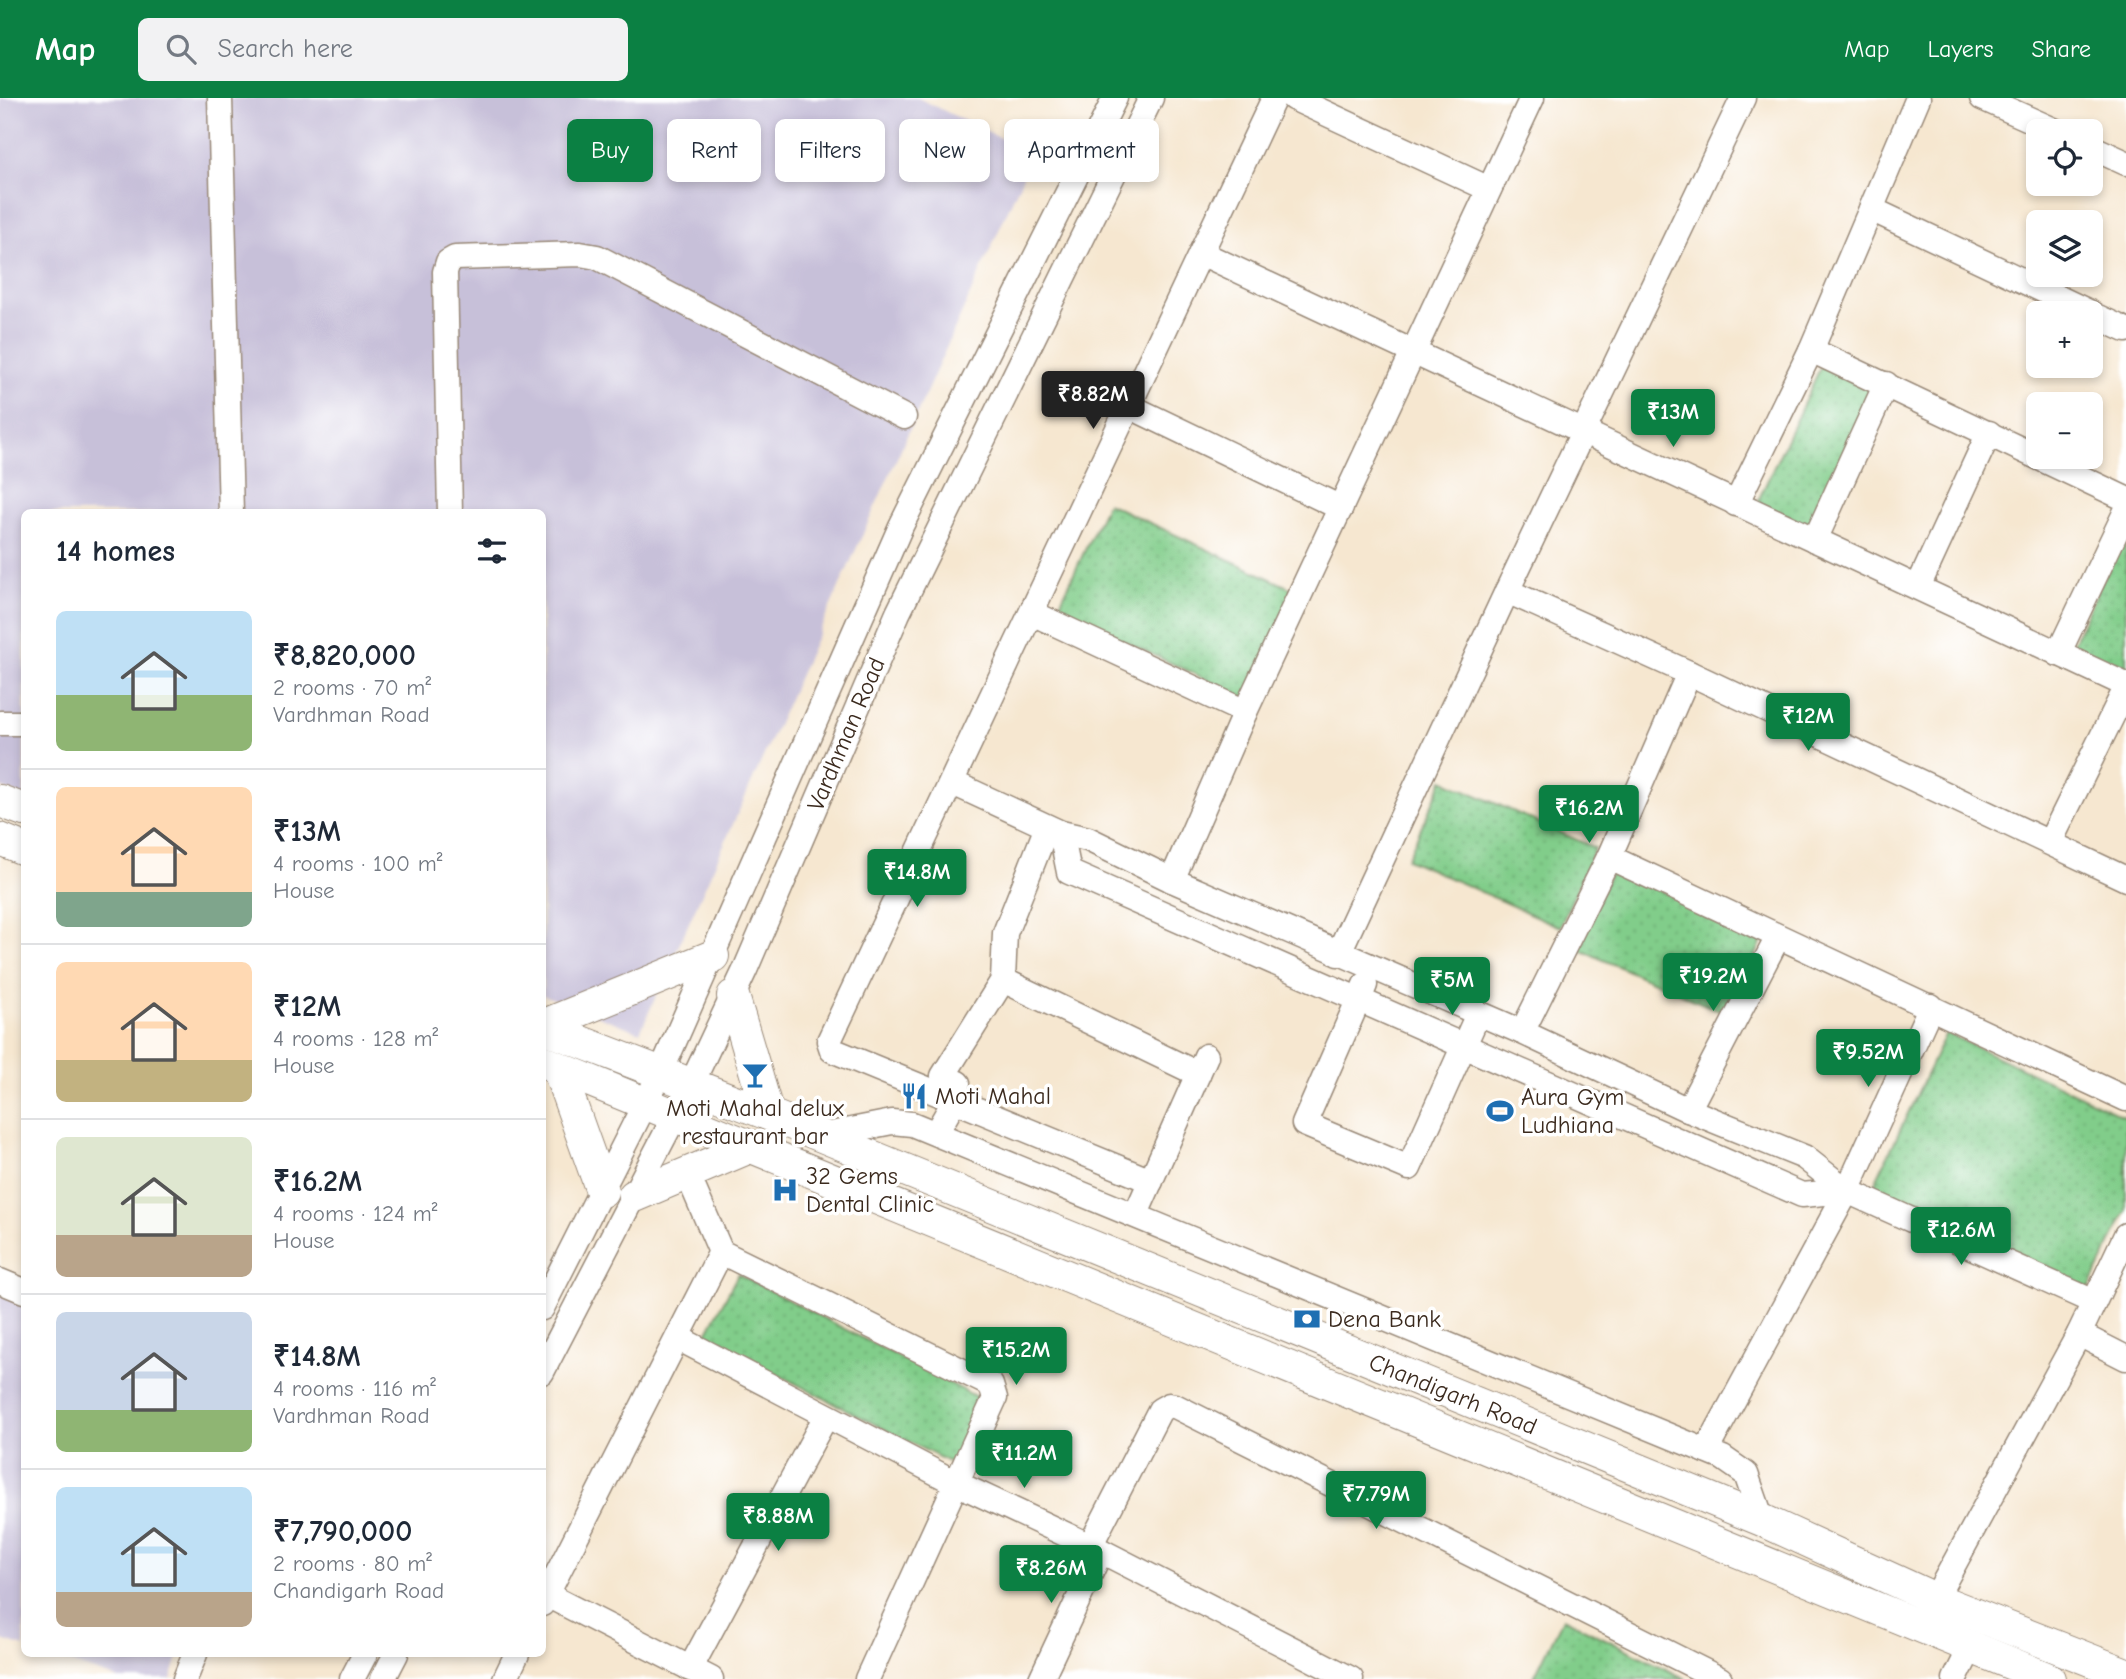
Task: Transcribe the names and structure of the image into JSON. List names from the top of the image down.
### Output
{
  "streets": {
    "main road": ["Chandigarh Road"],
    "street": ["Vardhman Road"]
  },
  "crossings": [
    ["Vardhman Road", "Chandigarh Road"]
  ],
  "places": {
    "bar": ["Moti Mahal delux restaurant bar"],
    "restaurant": ["Moti Mahal"],
    "sports": ["Aura Gym Ludhiana"],
    "hospital": ["32 Gems Dental Clinic"],
    "bank": ["Dena Bank"]
  },
  "page": {
    "header": "Map",
    "search": "Search here",
    "nav": ["Map", "Layers", "Share"],
    "map_buttons": ["+", "−"],
    "chip": [
      "Buy",
      "Rent",
      "Filters",
      "New",
      "Apartment"
    ],
    "price": [
      "₹8.82M",
      "₹13M",
      "₹12M",
      "₹16.2M",
      "₹14.8M",
      "₹19.2M",
      "₹5M",
      "₹9.52M",
      "₹12.6M",
      "₹15.2M",
      "₹11.2M",
      "₹7.79M",
      "₹8.88M",
      "₹8.26M"
    ],
    "heading": "14 homes",
    "list": [
      {
        "name": "₹8,820,000",
        "note": "2 rooms · 70 m² · Vardhman Road"
      },
      {
        "name": "₹13M",
        "note": "4 rooms · 100 m² · House"
      },
      {
        "name": "₹12M",
        "note": "4 rooms · 128 m² · House"
      },
      {
        "name": "₹16.2M",
        "note": "4 rooms · 124 m² · House"
      },
      {
        "name": "₹14.8M",
        "note": "4 rooms · 116 m² · Vardhman Road"
      },
      {
        "name": "₹7,790,000",
        "note": "2 rooms · 80 m² · Chandigarh Road"
      }
    ]
  }
}
